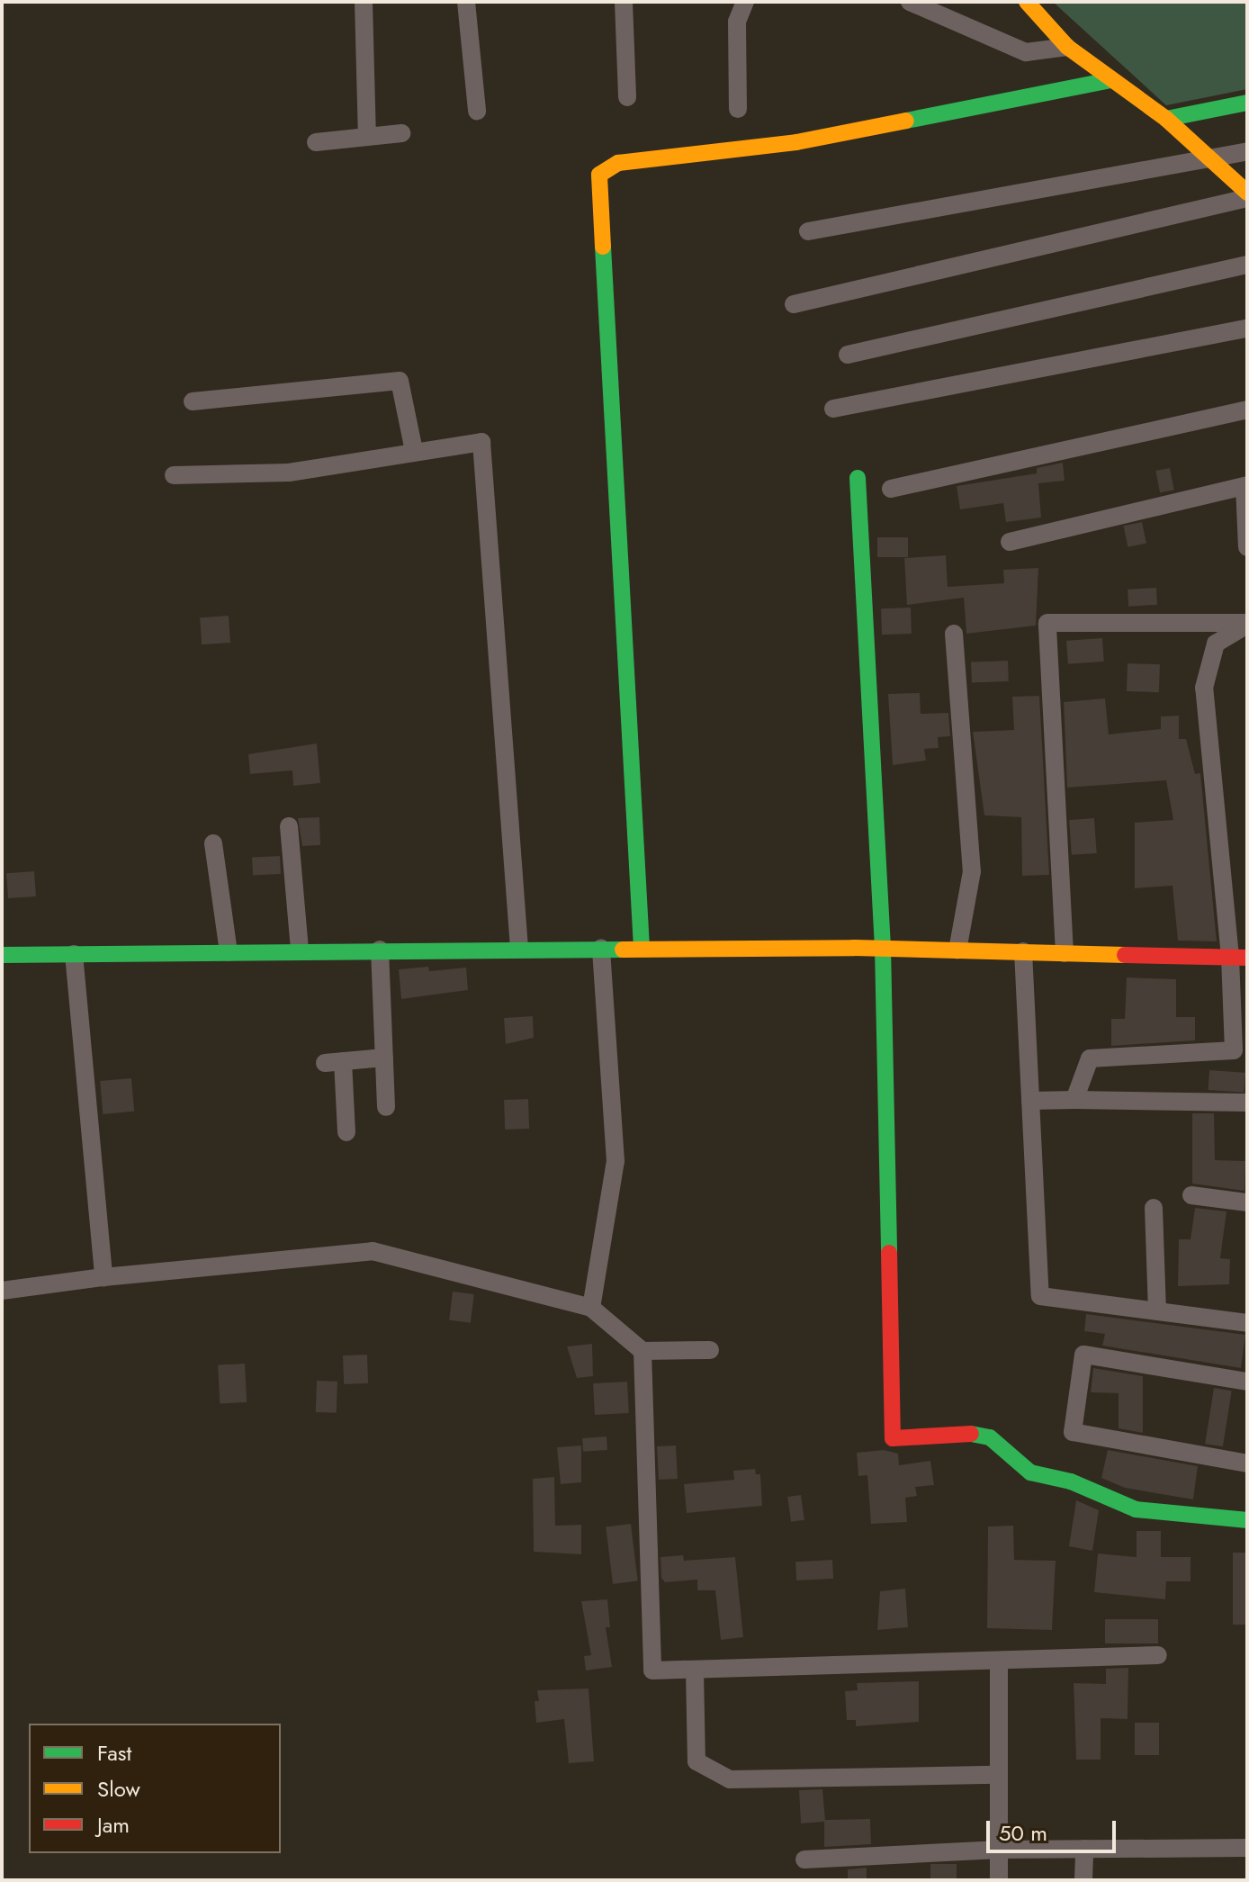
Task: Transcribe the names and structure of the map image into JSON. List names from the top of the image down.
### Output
{
  "legend": ["Fast", "Slow", "Jam"],
  "scale_bar": "50 m"
}
